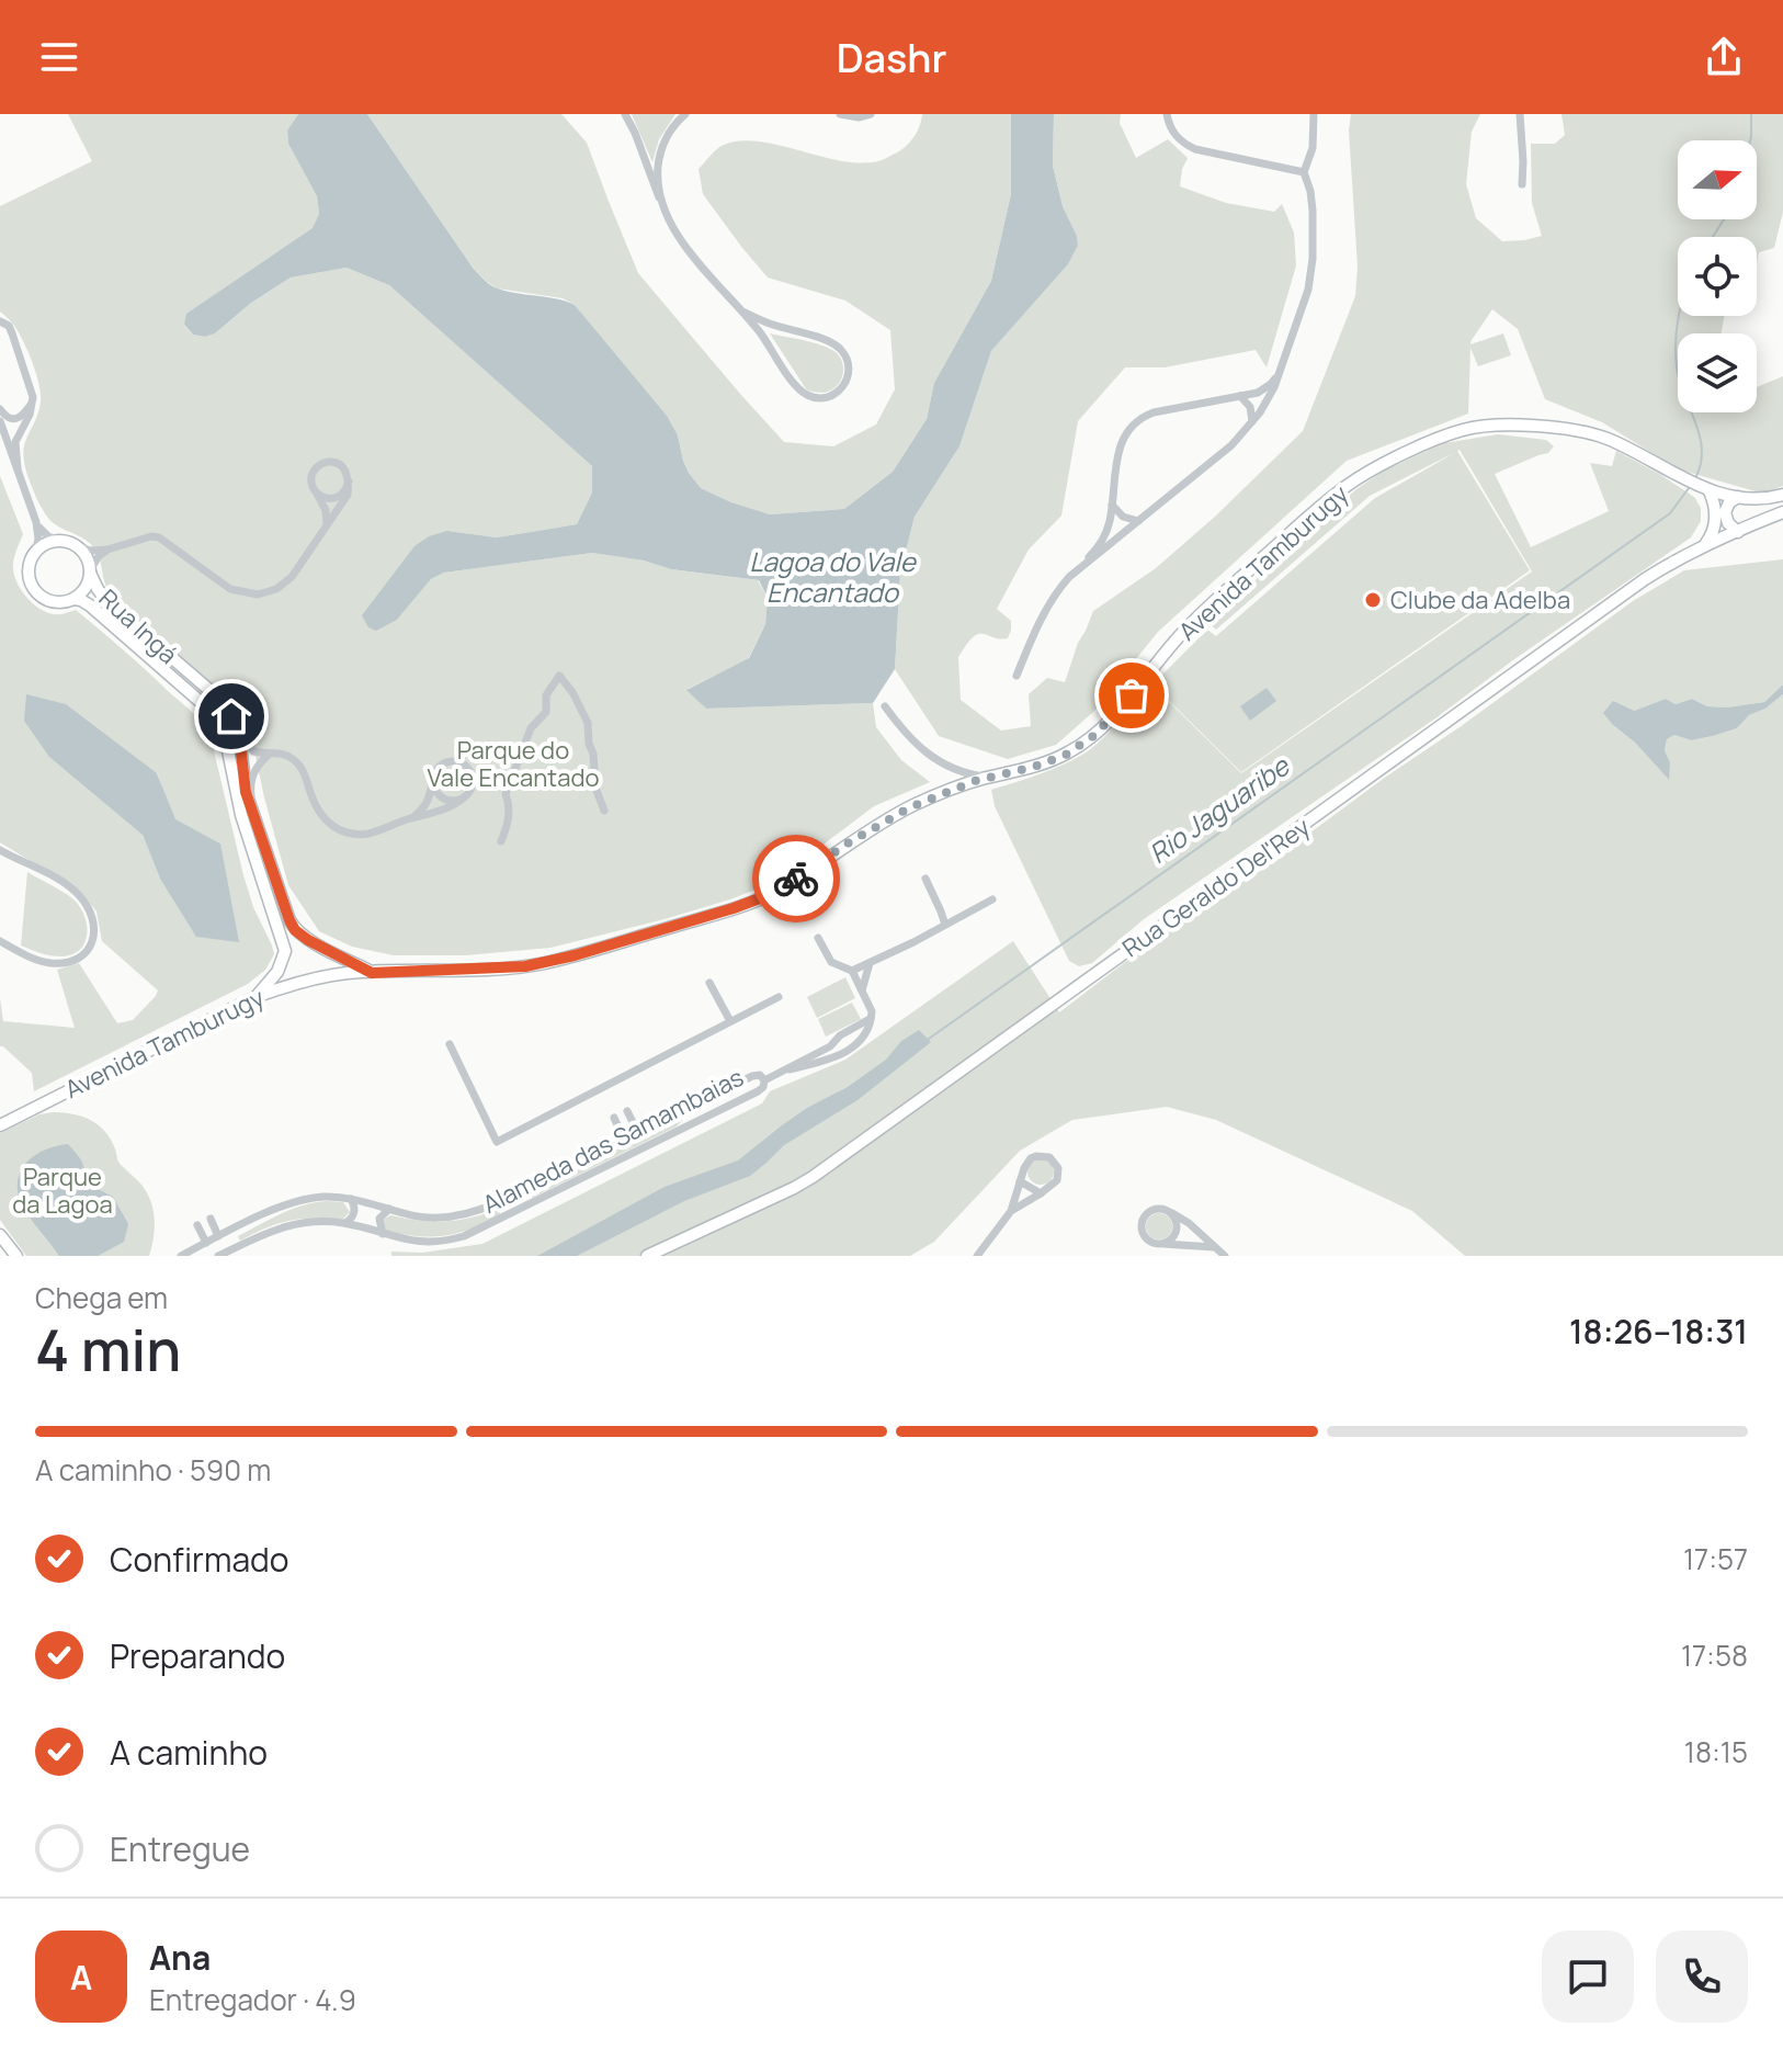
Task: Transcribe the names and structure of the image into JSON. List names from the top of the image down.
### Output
{
  "streets": {
    "main road": ["Avenida Tamburugy", "Rua Ingá", "Rua Geraldo Del'Rey"],
    "street": ["Alameda das Samambaias"]
  },
  "crossings": [
    ["Avenida Tamburugy", "Rua Ingá"]
  ],
  "water": ["Lagoa do Vale Encantado", "Rio Jaguaribe"],
  "parks": ["Parque do Vale Encantado", "Parque da Lagoa"],
  "places": ["Clube da Adelba"],
  "north": "right",
  "page": {
    "header": "Dashr",
    "heading": ["4 min", "Chega em", "18:26–18:31"],
    "panel": ["Ana", "Entregador · 4.9"],
    "bar": "A caminho · 590 m",
    "list": [
      ["Confirmado", "17:57"],
      ["Preparando", "17:58"],
      ["A caminho", "18:15"],
      "Entregue"
    ],
    "round": "A"
  }
}
